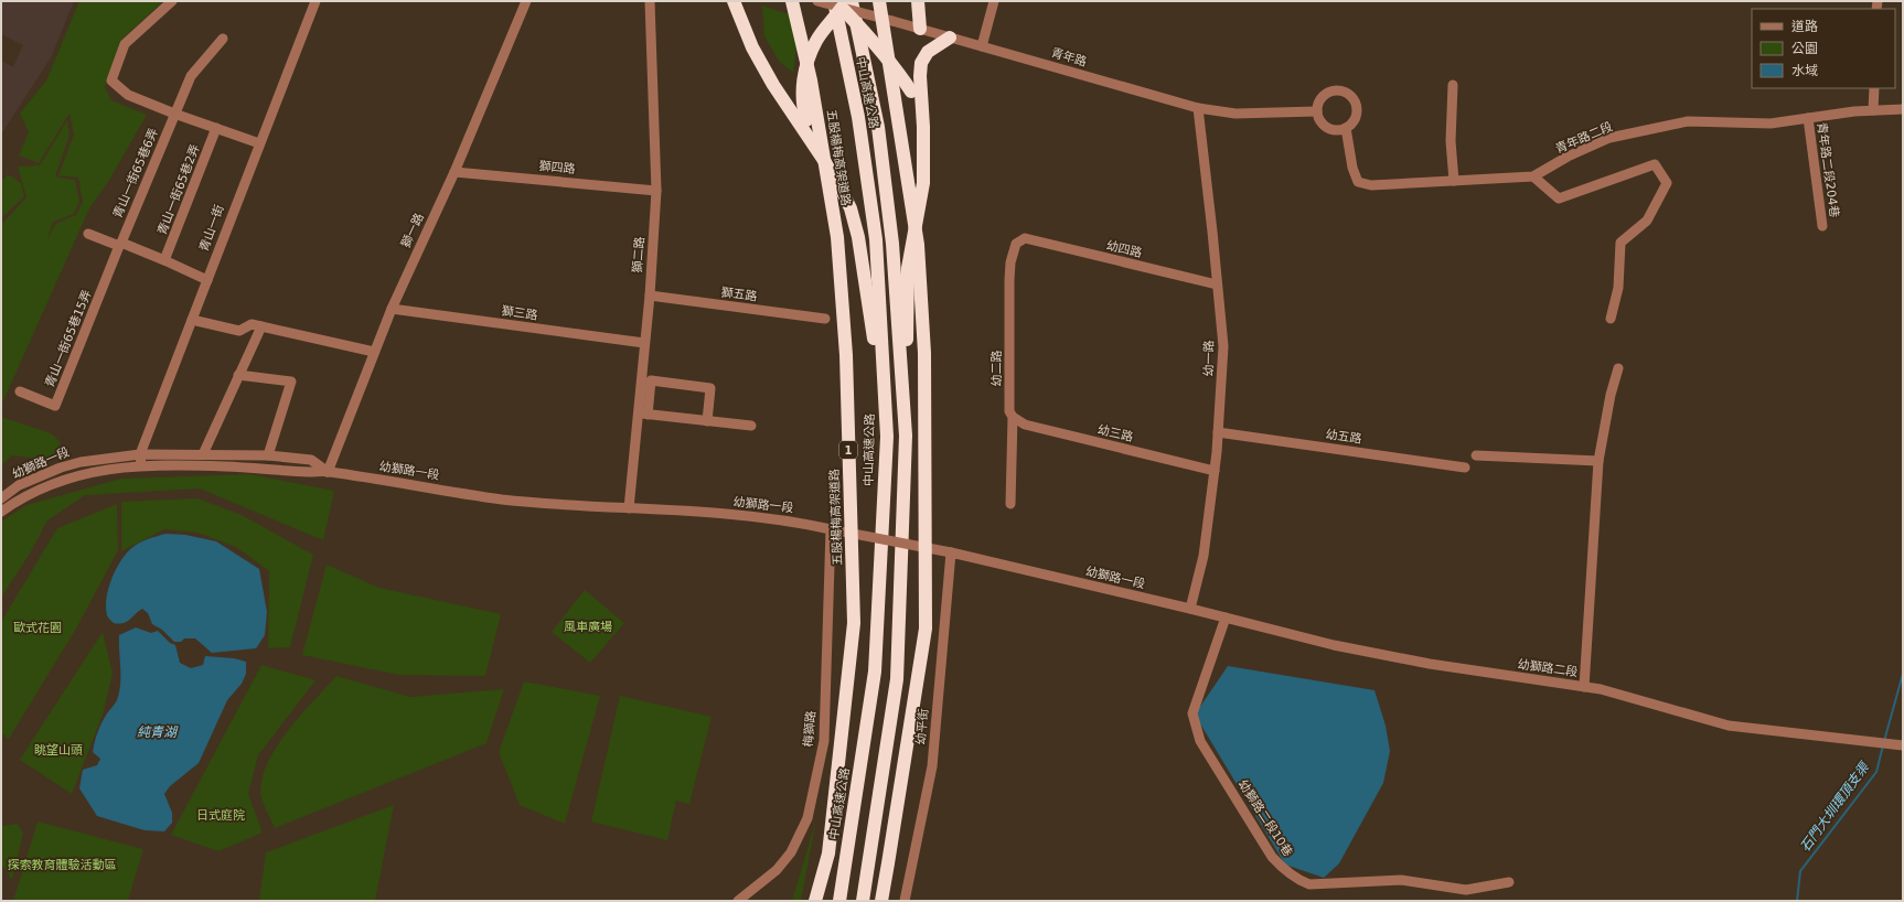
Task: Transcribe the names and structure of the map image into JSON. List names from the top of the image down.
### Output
{
  "streets": {
    "highway": ["中山高速公路", "五股楊梅高架道路", "1"],
    "street": [
      "青年路",
      "青年路二段",
      "獅四路",
      "青年路二段204巷",
      "青山一街65巷6弄",
      "青山一街65巷2弄",
      "青山一街",
      "獅一路",
      "幼四路",
      "獅二路",
      "獅五路",
      "獅三路",
      "青山一街65巷15弄",
      "幼一路",
      "幼二路",
      "幼三路",
      "幼五路",
      "幼獅路一段",
      "幼獅路二段",
      "幼平街",
      "梅獅路",
      "幼獅路二段10巷"
    ]
  },
  "crossings": [
    ["青年路", "中山高速公路"],
    ["青年路", "青年路二段"],
    ["青年路", "幼一路"],
    ["青年路二段", "青年路二段204巷"],
    ["獅四路", "獅一路"],
    ["獅四路", "獅二路"],
    ["青山一街65巷6弄", "青山一街65巷15弄"],
    ["青山一街", "幼獅路一段"],
    ["獅一路", "獅三路"],
    ["獅一路", "幼獅路一段"],
    ["幼四路", "幼一路"],
    ["幼四路", "幼二路"],
    ["獅二路", "獅五路"],
    ["獅二路", "獅三路"],
    ["獅二路", "幼獅路一段"],
    ["幼一路", "幼三路"],
    ["幼一路", "幼五路"],
    ["幼一路", "幼獅路一段"],
    ["幼一路", "幼獅路二段"],
    ["幼二路", "幼三路"],
    ["幼獅路一段", "幼獅路二段"],
    ["幼獅路一段", "幼平街"],
    ["幼獅路一段", "梅獅路"],
    ["幼獅路二段", "幼獅路二段10巷"]
  ],
  "water": ["純青湖", "石門大圳環頂支渠"],
  "parks": [
    "風車廣場",
    "歐式花園",
    "眺望山頭",
    "日式庭院",
    "探索教育體驗活動區"
  ],
  "legend": ["道路", "公園", "水域"]
}
